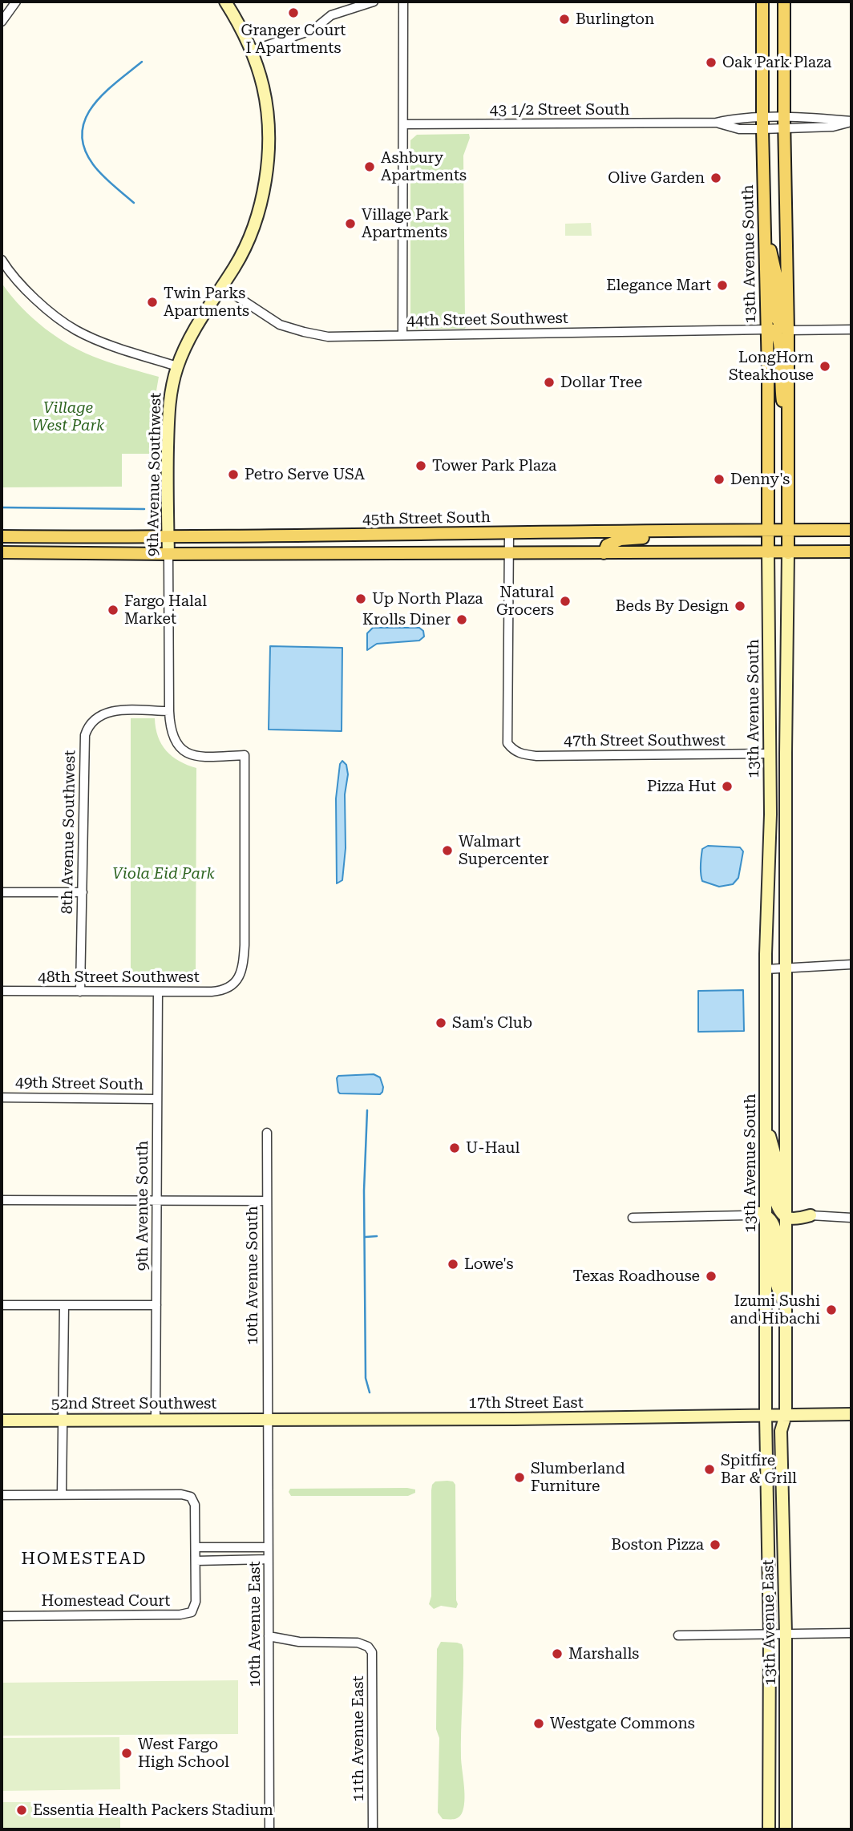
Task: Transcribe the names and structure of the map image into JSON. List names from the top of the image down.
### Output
{
  "streets": {
    "main road": [
      "13th Avenue South",
      "9th Avenue Southwest",
      "45th Street South",
      "17th Street East",
      "52nd Street Southwest",
      "13th Avenue East"
    ],
    "street": [
      "43 1/2 Street South",
      "44th Street Southwest",
      "47th Street Southwest",
      "8th Avenue Southwest",
      "48th Street Southwest",
      "49th Street South",
      "9th Avenue South",
      "10th Avenue South",
      "Homestead Court",
      "10th Avenue East",
      "11th Avenue East"
    ]
  },
  "crossings": [
    ["43 1/2 Street South", "13th Avenue South"],
    ["13th Avenue South", "44th Street Southwest"],
    ["13th Avenue South", "45th Street South"],
    ["13th Avenue South", "47th Street Southwest"],
    ["13th Avenue South", "17th Street East"],
    ["13th Avenue South", "13th Avenue East"],
    ["44th Street Southwest", "9th Avenue Southwest"],
    ["9th Avenue Southwest", "45th Street South"],
    ["9th Avenue Southwest", "8th Avenue Southwest"],
    ["9th Avenue Southwest", "48th Street Southwest"],
    ["8th Avenue Southwest", "48th Street Southwest"],
    ["48th Street Southwest", "9th Avenue South"],
    ["49th Street South", "9th Avenue South"],
    ["9th Avenue South", "52nd Street Southwest"],
    ["10th Avenue South", "17th Street East"],
    ["10th Avenue South", "52nd Street Southwest"],
    ["10th Avenue South", "10th Avenue East"],
    ["17th Street East", "52nd Street Southwest"],
    ["17th Street East", "13th Avenue East"],
    ["17th Street East", "10th Avenue East"],
    ["52nd Street Southwest", "10th Avenue East"],
    ["10th Avenue East", "11th Avenue East"]
  ],
  "districts": ["HOMESTEAD"],
  "parks": ["Village West Park", "Viola Eid Park"],
  "places": [
    "Granger Court I Apartments",
    "Burlington",
    "Oak Park Plaza",
    "Ashbury Apartments",
    "Olive Garden",
    "Village Park Apartments",
    "Elegance Mart",
    "Twin Parks Apartments",
    "LongHorn Steakhouse",
    "Dollar Tree",
    "Tower Park Plaza",
    "Petro Serve USA",
    "Denny's",
    "Up North Plaza",
    "Natural Grocers",
    "Beds By Design",
    "Fargo Halal Market",
    "Krolls Diner",
    "Pizza Hut",
    "Walmart Supercenter",
    "Sam's Club",
    "U-Haul",
    "Lowe's",
    "Texas Roadhouse",
    "Izumi Sushi and Hibachi",
    "Spitfire Bar & Grill",
    "Slumberland Furniture",
    "Boston Pizza",
    "Marshalls",
    "Westgate Commons",
    "West Fargo High School",
    "Essentia Health Packers Stadium"
  ]
}
